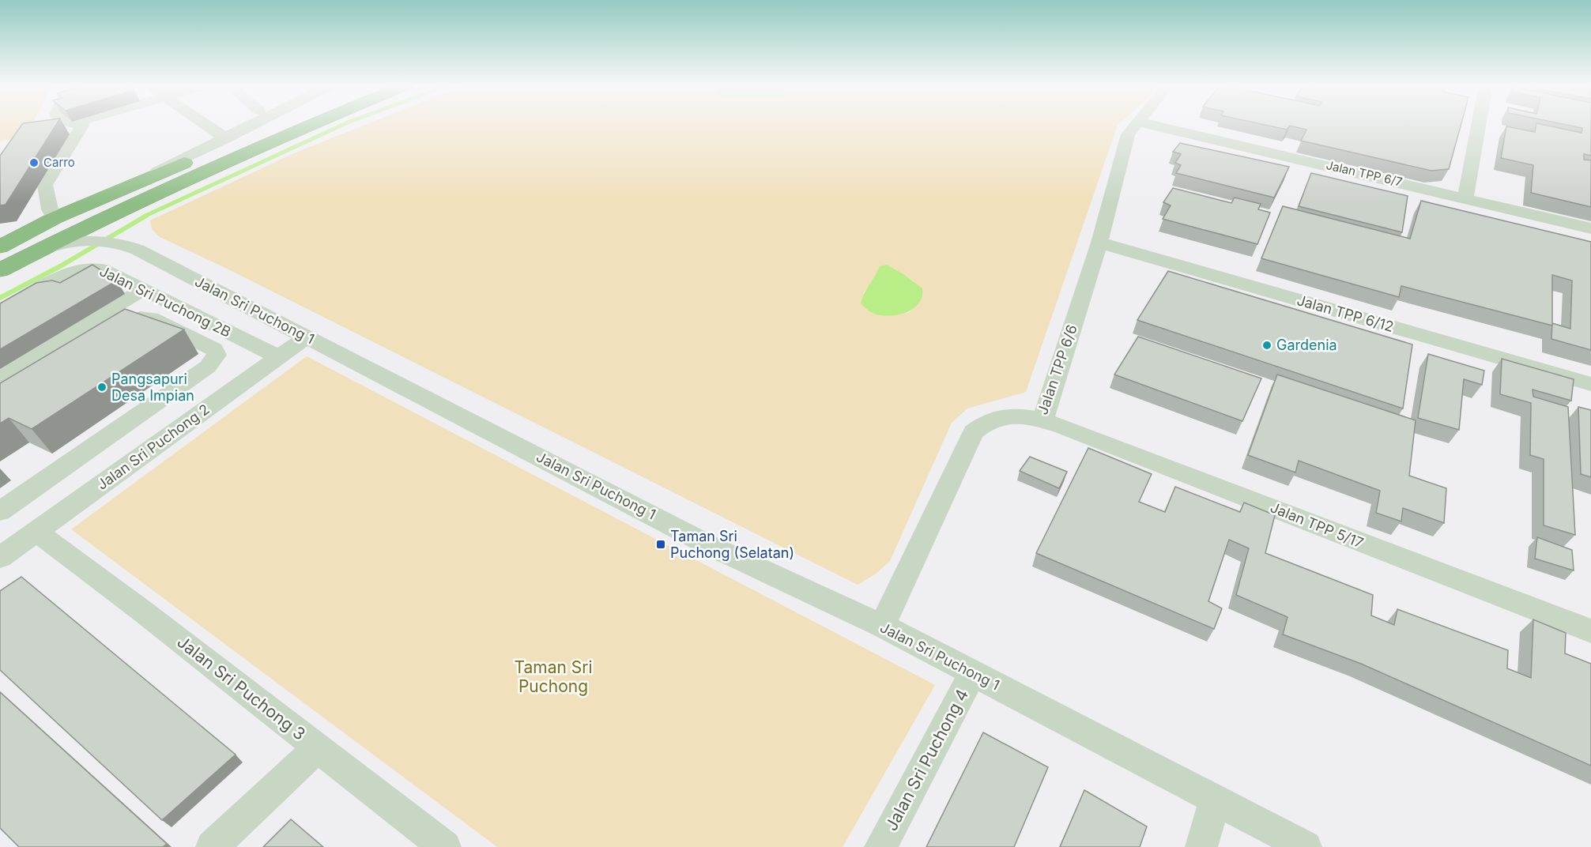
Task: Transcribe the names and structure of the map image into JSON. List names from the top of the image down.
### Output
{
  "streets": {
    "street": [
      "Jalan TPP 6/7",
      "Jalan Sri Puchong 2B",
      "Jalan Sri Puchong 1",
      "Jalan TPP 6/12",
      "Jalan TPP 6/6",
      "Jalan Sri Puchong 2",
      "Jalan TPP 5/17",
      "Jalan Sri Puchong 3",
      "Jalan Sri Puchong 4"
    ]
  },
  "crossings": [
    ["Jalan Sri Puchong 2B", "Jalan Sri Puchong 2"],
    ["Jalan Sri Puchong 1", "Jalan TPP 6/6"],
    ["Jalan Sri Puchong 1", "Jalan Sri Puchong 2"],
    ["Jalan Sri Puchong 1", "Jalan Sri Puchong 4"],
    ["Jalan TPP 6/12", "Jalan TPP 6/6"],
    ["Jalan TPP 6/6", "Jalan TPP 5/17"],
    ["Jalan Sri Puchong 2", "Jalan Sri Puchong 3"]
  ],
  "parks": ["Taman Sri Puchong"],
  "places": {
    "other": ["Carro", "Gardenia", "Pangsapuri Desa Impian"],
    "transit": ["Taman Sri Puchong (Selatan)"]
  }
}
